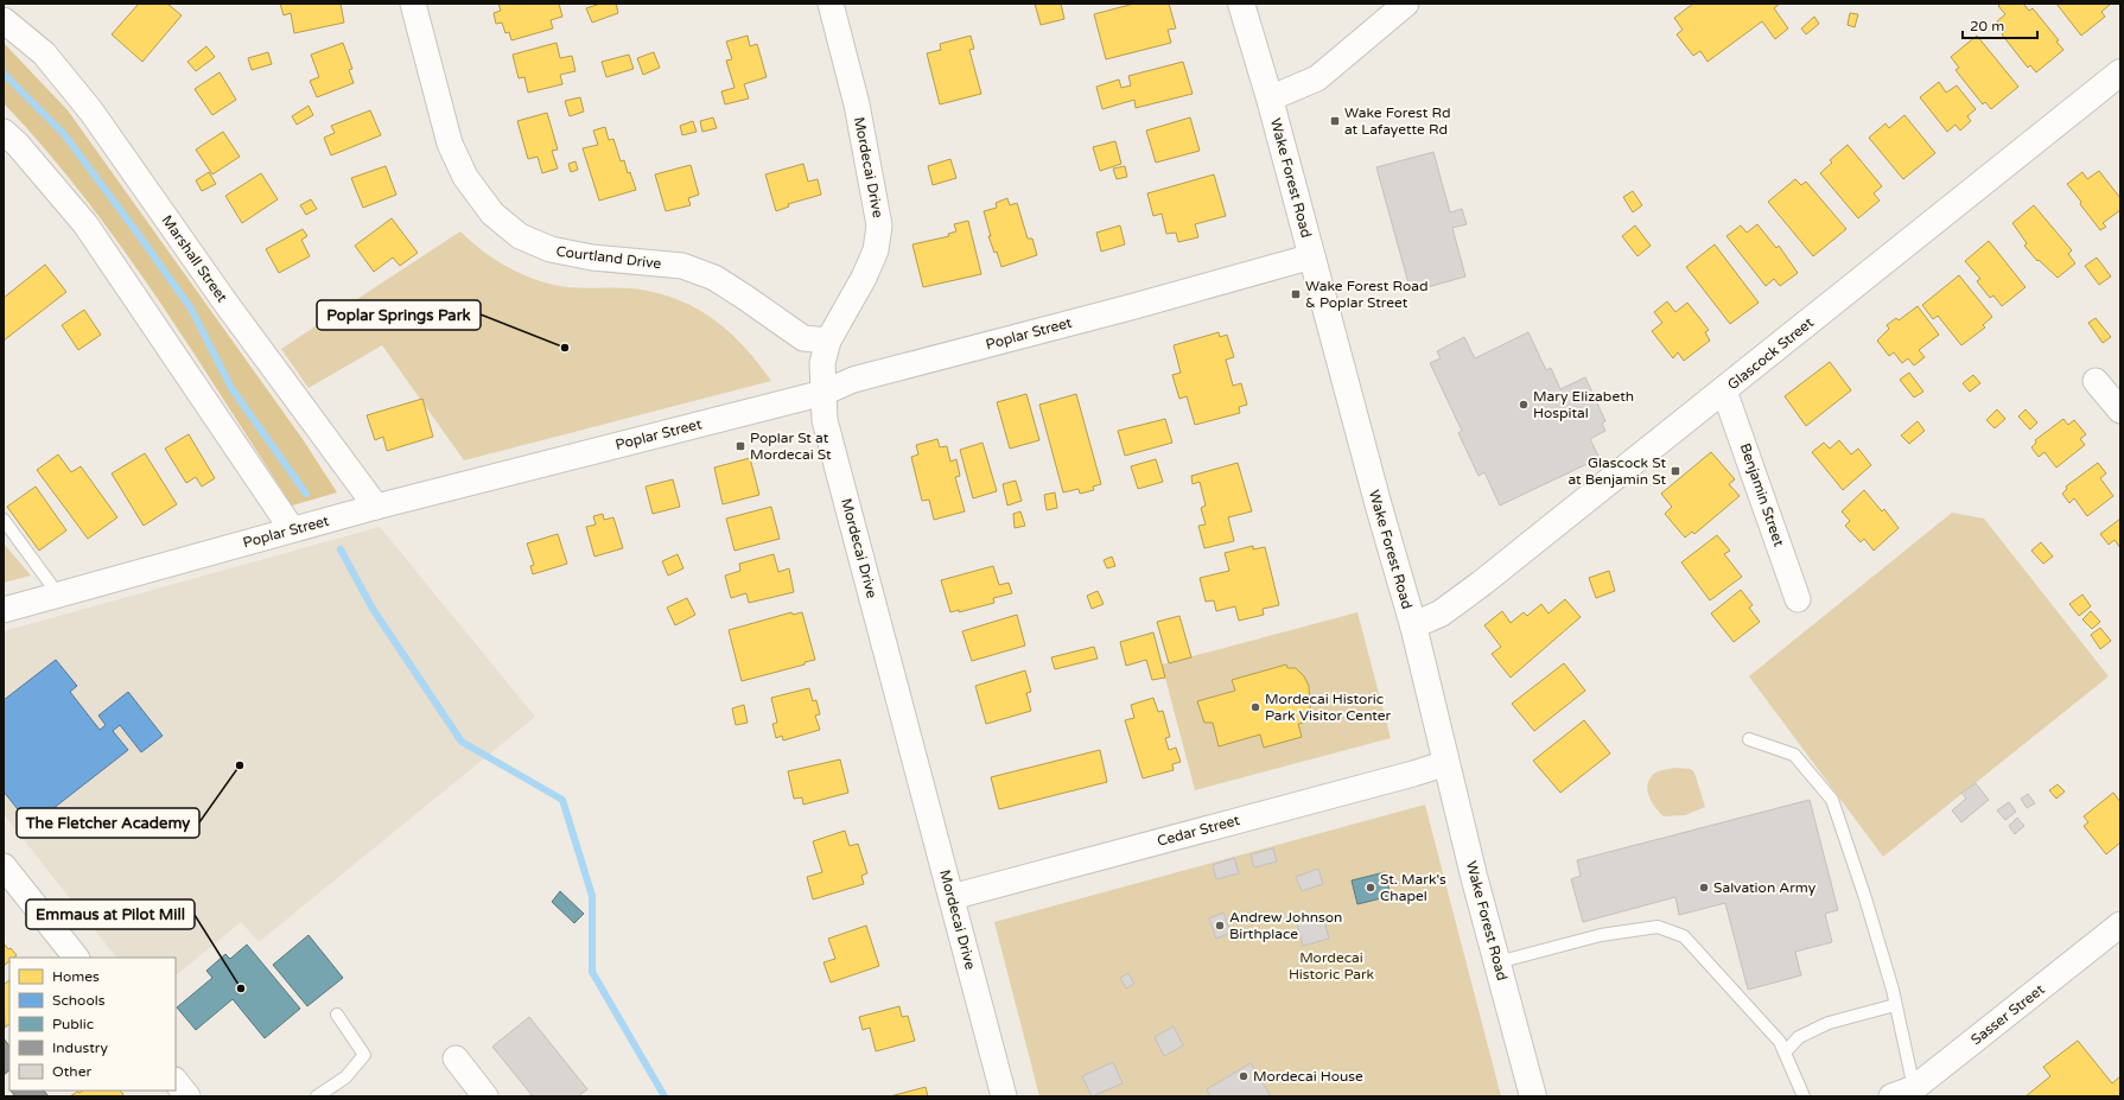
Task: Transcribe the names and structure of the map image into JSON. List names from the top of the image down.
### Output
{
  "streets": {
    "main road": ["Wake Forest Road", "Glascock Street"],
    "street": [
      "Mordecai Drive",
      "Courtland Drive",
      "Marshall Street",
      "Poplar Street",
      "Benjamin Street",
      "Cedar Street",
      "Sasser Street"
    ]
  },
  "crossings": [
    ["Mordecai Drive", "Courtland Drive"],
    ["Mordecai Drive", "Poplar Street"],
    ["Mordecai Drive", "Cedar Street"],
    ["Wake Forest Road", "Poplar Street"],
    ["Wake Forest Road", "Glascock Street"],
    ["Wake Forest Road", "Cedar Street"],
    ["Marshall Street", "Poplar Street"],
    ["Glascock Street", "Benjamin Street"]
  ],
  "parks": ["Mordecai Historic Park"],
  "places": {
    "transit": [
      "Wake Forest Rd at Lafayette Rd",
      "Wake Forest Road & Poplar Street",
      "Poplar St at Mordecai St",
      "Glascock St at Benjamin St"
    ],
    "other": [
      "Poplar Springs Park",
      "Mary Elizabeth Hospital",
      "Mordecai Historic Park Visitor Center",
      "The Fletcher Academy",
      "St. Mark's Chapel",
      "Salvation Army",
      "Andrew Johnson Birthplace",
      "Emmaus at Pilot Mill",
      "Mordecai House"
    ]
  },
  "legend": [
    "Homes",
    "Schools",
    "Public",
    "Industry",
    "Other"
  ],
  "scale_bar": "20 m"
}
